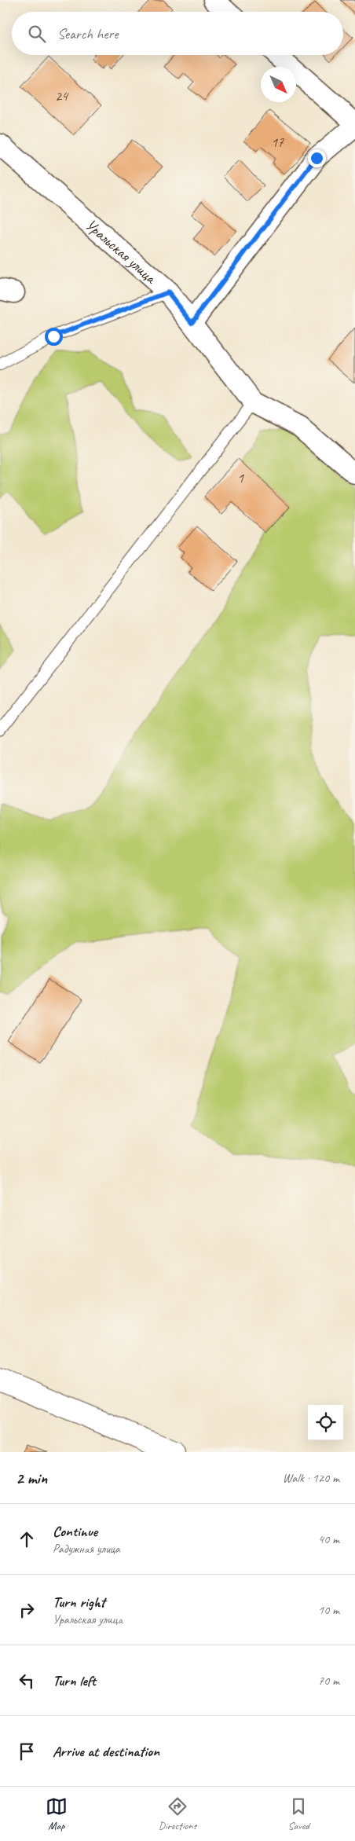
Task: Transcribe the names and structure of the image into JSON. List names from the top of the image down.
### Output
{
  "streets": {
    "street": ["Уральская улица"]
  },
  "house_numbers": ["24", "17", "1"],
  "north": "bottom right",
  "page": {
    "search": "Search here",
    "heading": ["2 min", "Walk · 120 m"],
    "list": [
      ["Continue", "Радужная улица", "40 m"],
      ["Turn right", "Уральская улица", "10 m"],
      ["Turn left", "70 m"],
      "Arrive at destination"
    ],
    "nav": ["Map", "Directions", "Saved"]
  }
}
